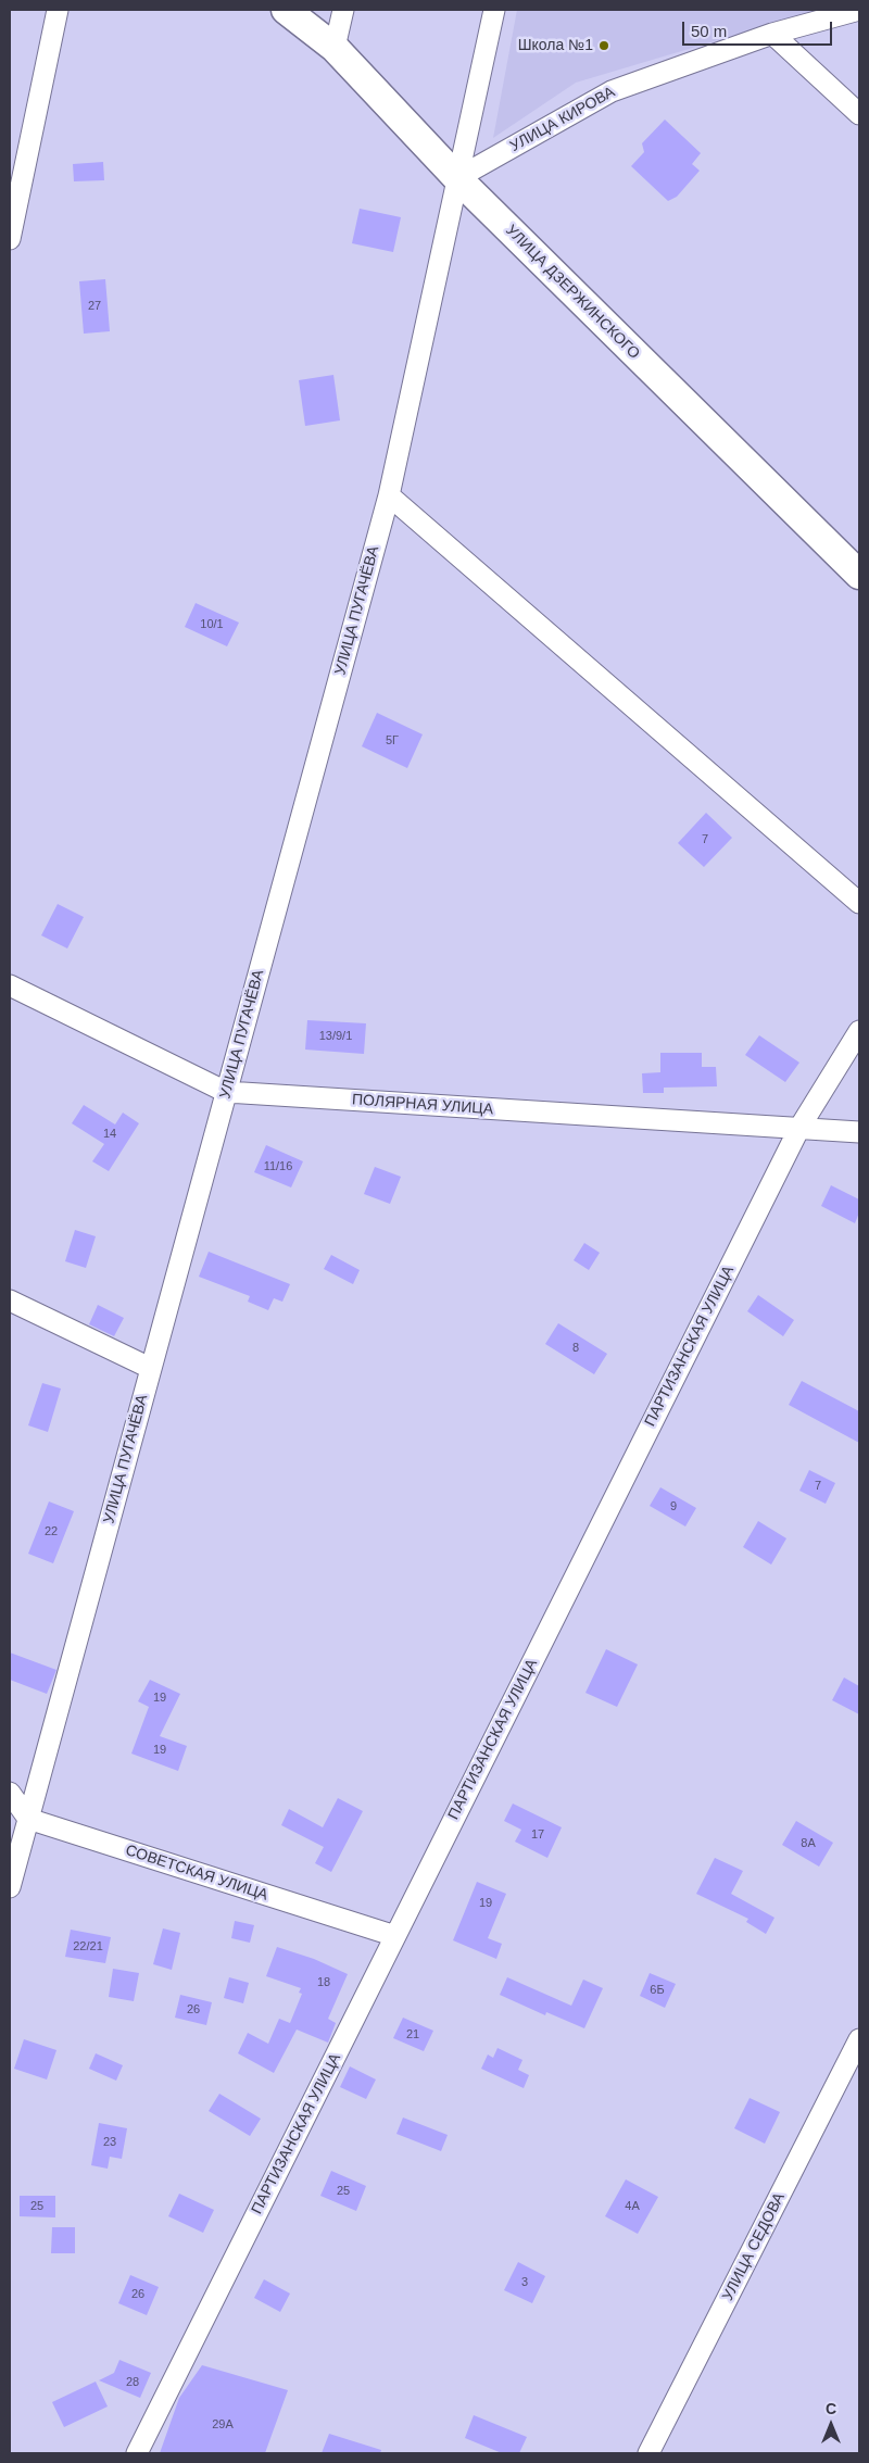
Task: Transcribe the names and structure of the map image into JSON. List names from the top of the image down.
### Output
{
  "streets": {
    "street": [
      "УЛИЦА КИРОВА",
      "УЛИЦА ДЗЕРЖИНСКОГО",
      "УЛИЦА ПУГАЧЁВА",
      "ПОЛЯРНАЯ УЛИЦА",
      "ПАРТИЗАНСКАЯ УЛИЦА",
      "СОВЕТСКАЯ УЛИЦА",
      "УЛИЦА СЕДОВА"
    ]
  },
  "crossings": [
    ["УЛИЦА КИРОВА", "УЛИЦА ДЗЕРЖИНСКОГО"],
    ["УЛИЦА КИРОВА", "УЛИЦА ПУГАЧЁВА"],
    ["УЛИЦА ДЗЕРЖИНСКОГО", "УЛИЦА ПУГАЧЁВА"],
    ["УЛИЦА ПУГАЧЁВА", "ПОЛЯРНАЯ УЛИЦА"],
    ["УЛИЦА ПУГАЧЁВА", "СОВЕТСКАЯ УЛИЦА"],
    ["ПОЛЯРНАЯ УЛИЦА", "ПАРТИЗАНСКАЯ УЛИЦА"],
    ["ПАРТИЗАНСКАЯ УЛИЦА", "СОВЕТСКАЯ УЛИЦА"]
  ],
  "places": ["Школа №1"],
  "house_numbers": [
    "27",
    "10/1",
    "5Г",
    "7",
    "13/9/1",
    "14",
    "11/16",
    "8",
    "7",
    "9",
    "22",
    "19",
    "19",
    "17",
    "8А",
    "19",
    "22/21",
    "18",
    "6Б",
    "26",
    "21",
    "23",
    "25",
    "25",
    "4А",
    "3",
    "26",
    "28",
    "29А"
  ],
  "scale_bar": "50 m",
  "north": "top"
}
